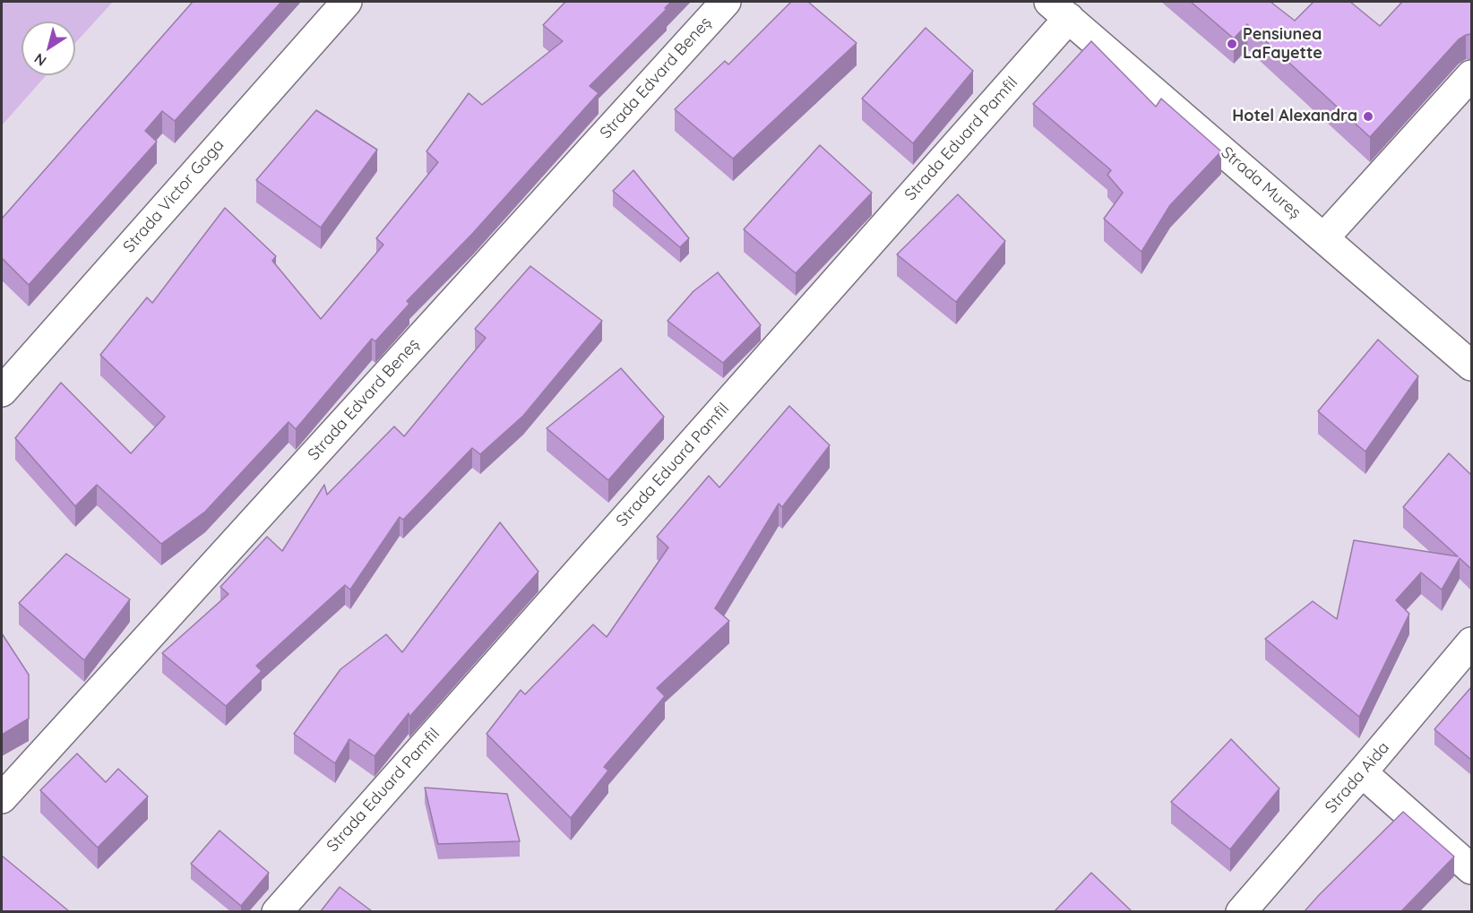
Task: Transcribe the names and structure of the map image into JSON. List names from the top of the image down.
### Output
{
  "streets": {
    "street": [
      "Strada Edvard Beneș",
      "Strada Eduard Pamfil",
      "Strada Mureș",
      "Strada Victor Gaga",
      "Strada Aida"
    ]
  },
  "crossings": [
    ["Strada Eduard Pamfil", "Strada Mureș"]
  ],
  "places": ["Pensiunea LaFayette", "Hotel Alexandra"],
  "north": "bottom left"
}
